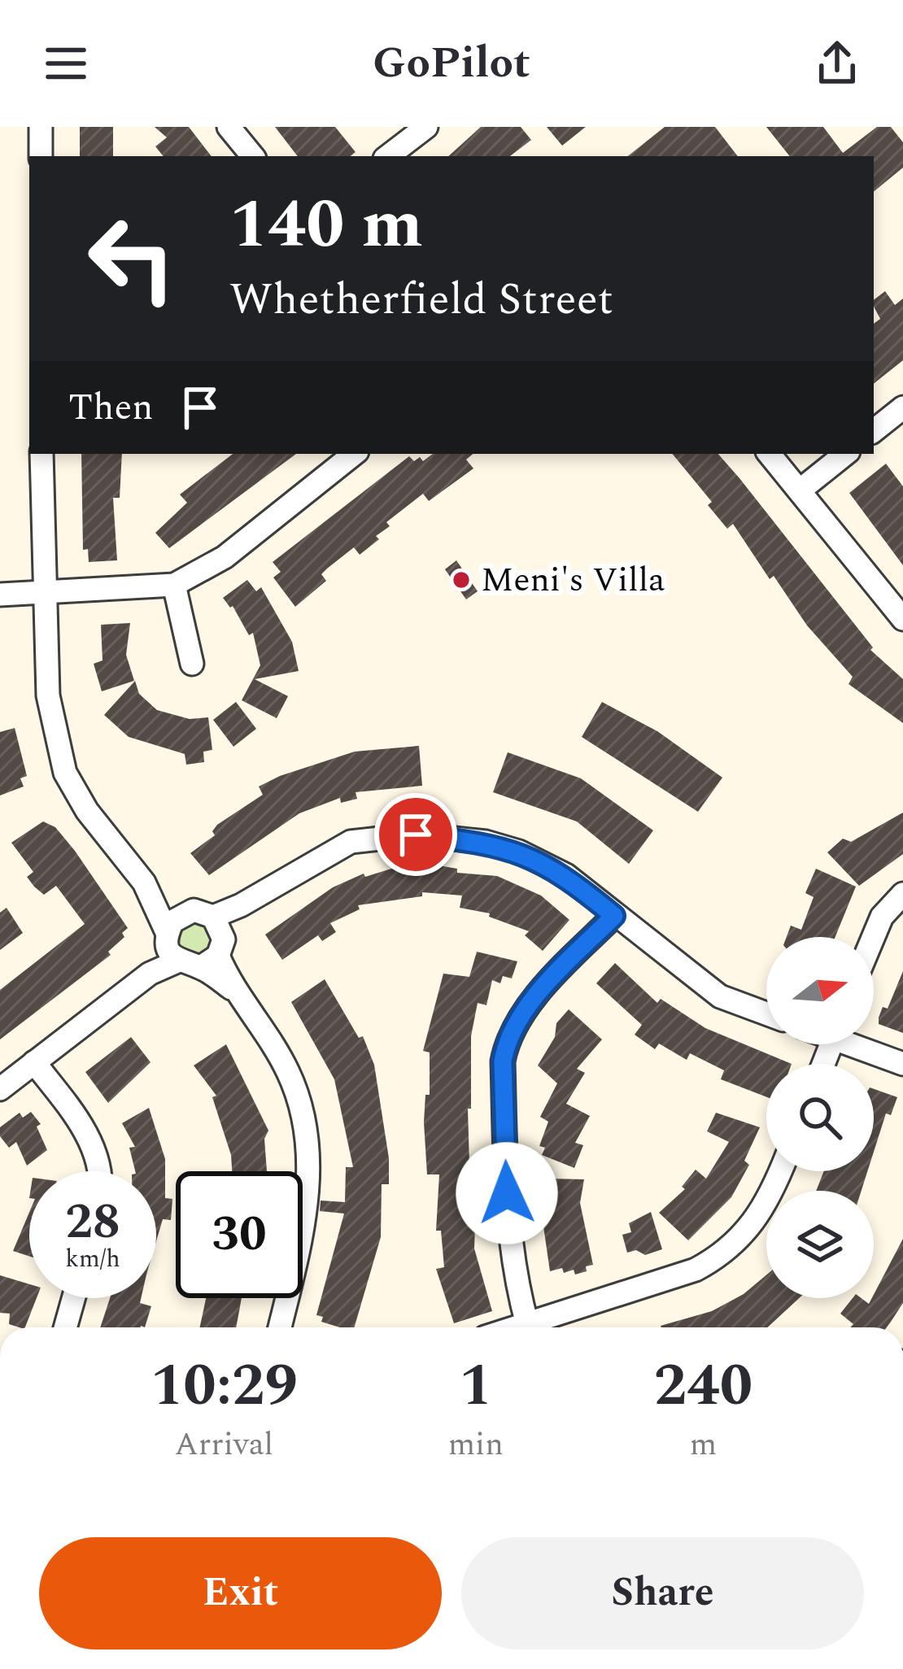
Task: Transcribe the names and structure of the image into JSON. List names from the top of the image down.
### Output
{
  "places": ["Meni's Villa"],
  "north": "right",
  "page": {
    "header": "GoPilot",
    "turn": ["140 m", "Whetherfield Street"],
    "then": "Then",
    "speed": "28 km/h",
    "limit": "30",
    "eta": [
      "10:29",
      "Arrival",
      "1",
      "min",
      "240",
      "m"
    ],
    "buttons": ["Exit", "Share"]
  }
}
